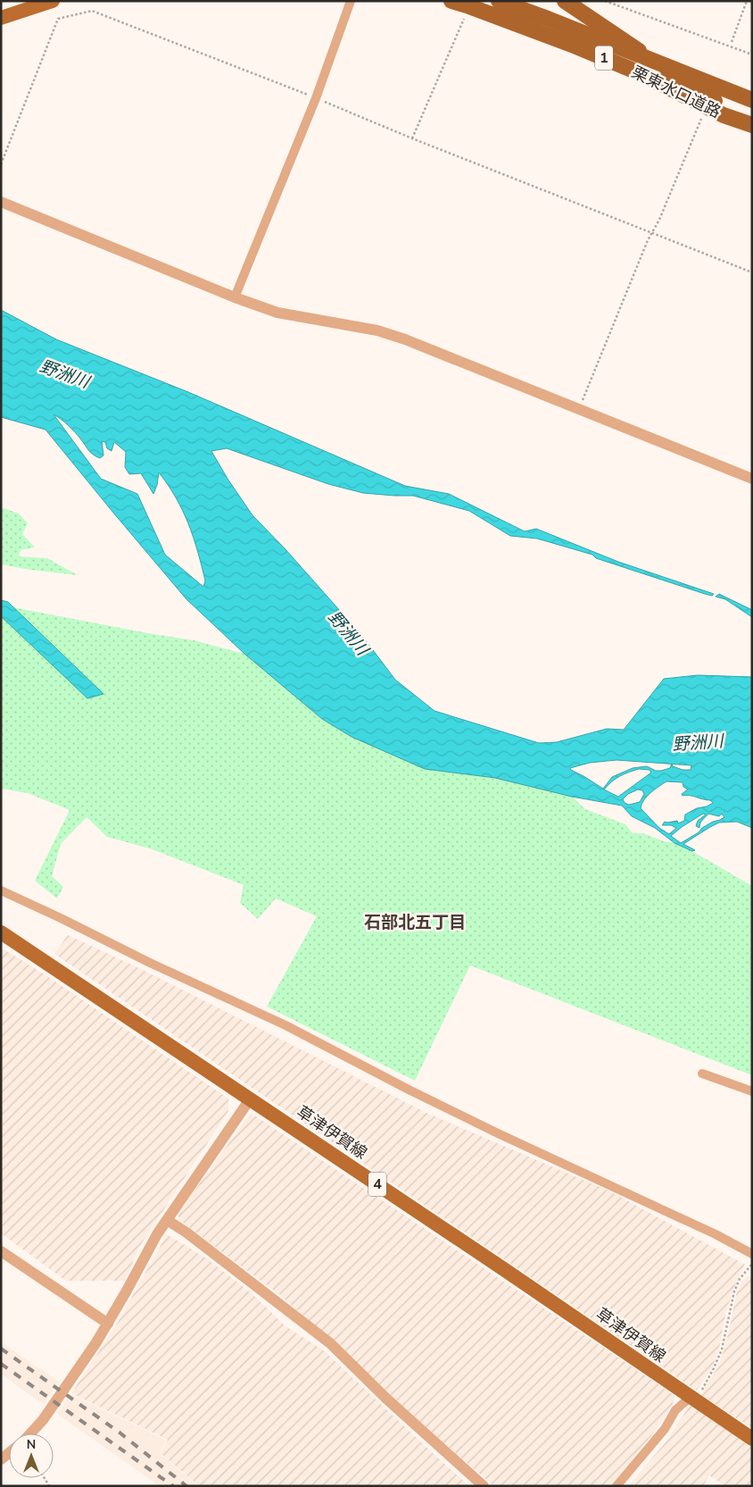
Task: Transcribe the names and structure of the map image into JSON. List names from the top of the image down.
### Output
{
  "streets": {
    "highway": ["1", "栗東水口道路"],
    "main road": ["草津伊賀線", "4"]
  },
  "crossings": [
    ["1", "栗東水口道路"]
  ],
  "districts": ["石部北五丁目"],
  "water": ["野洲川"],
  "north": "top"
}
